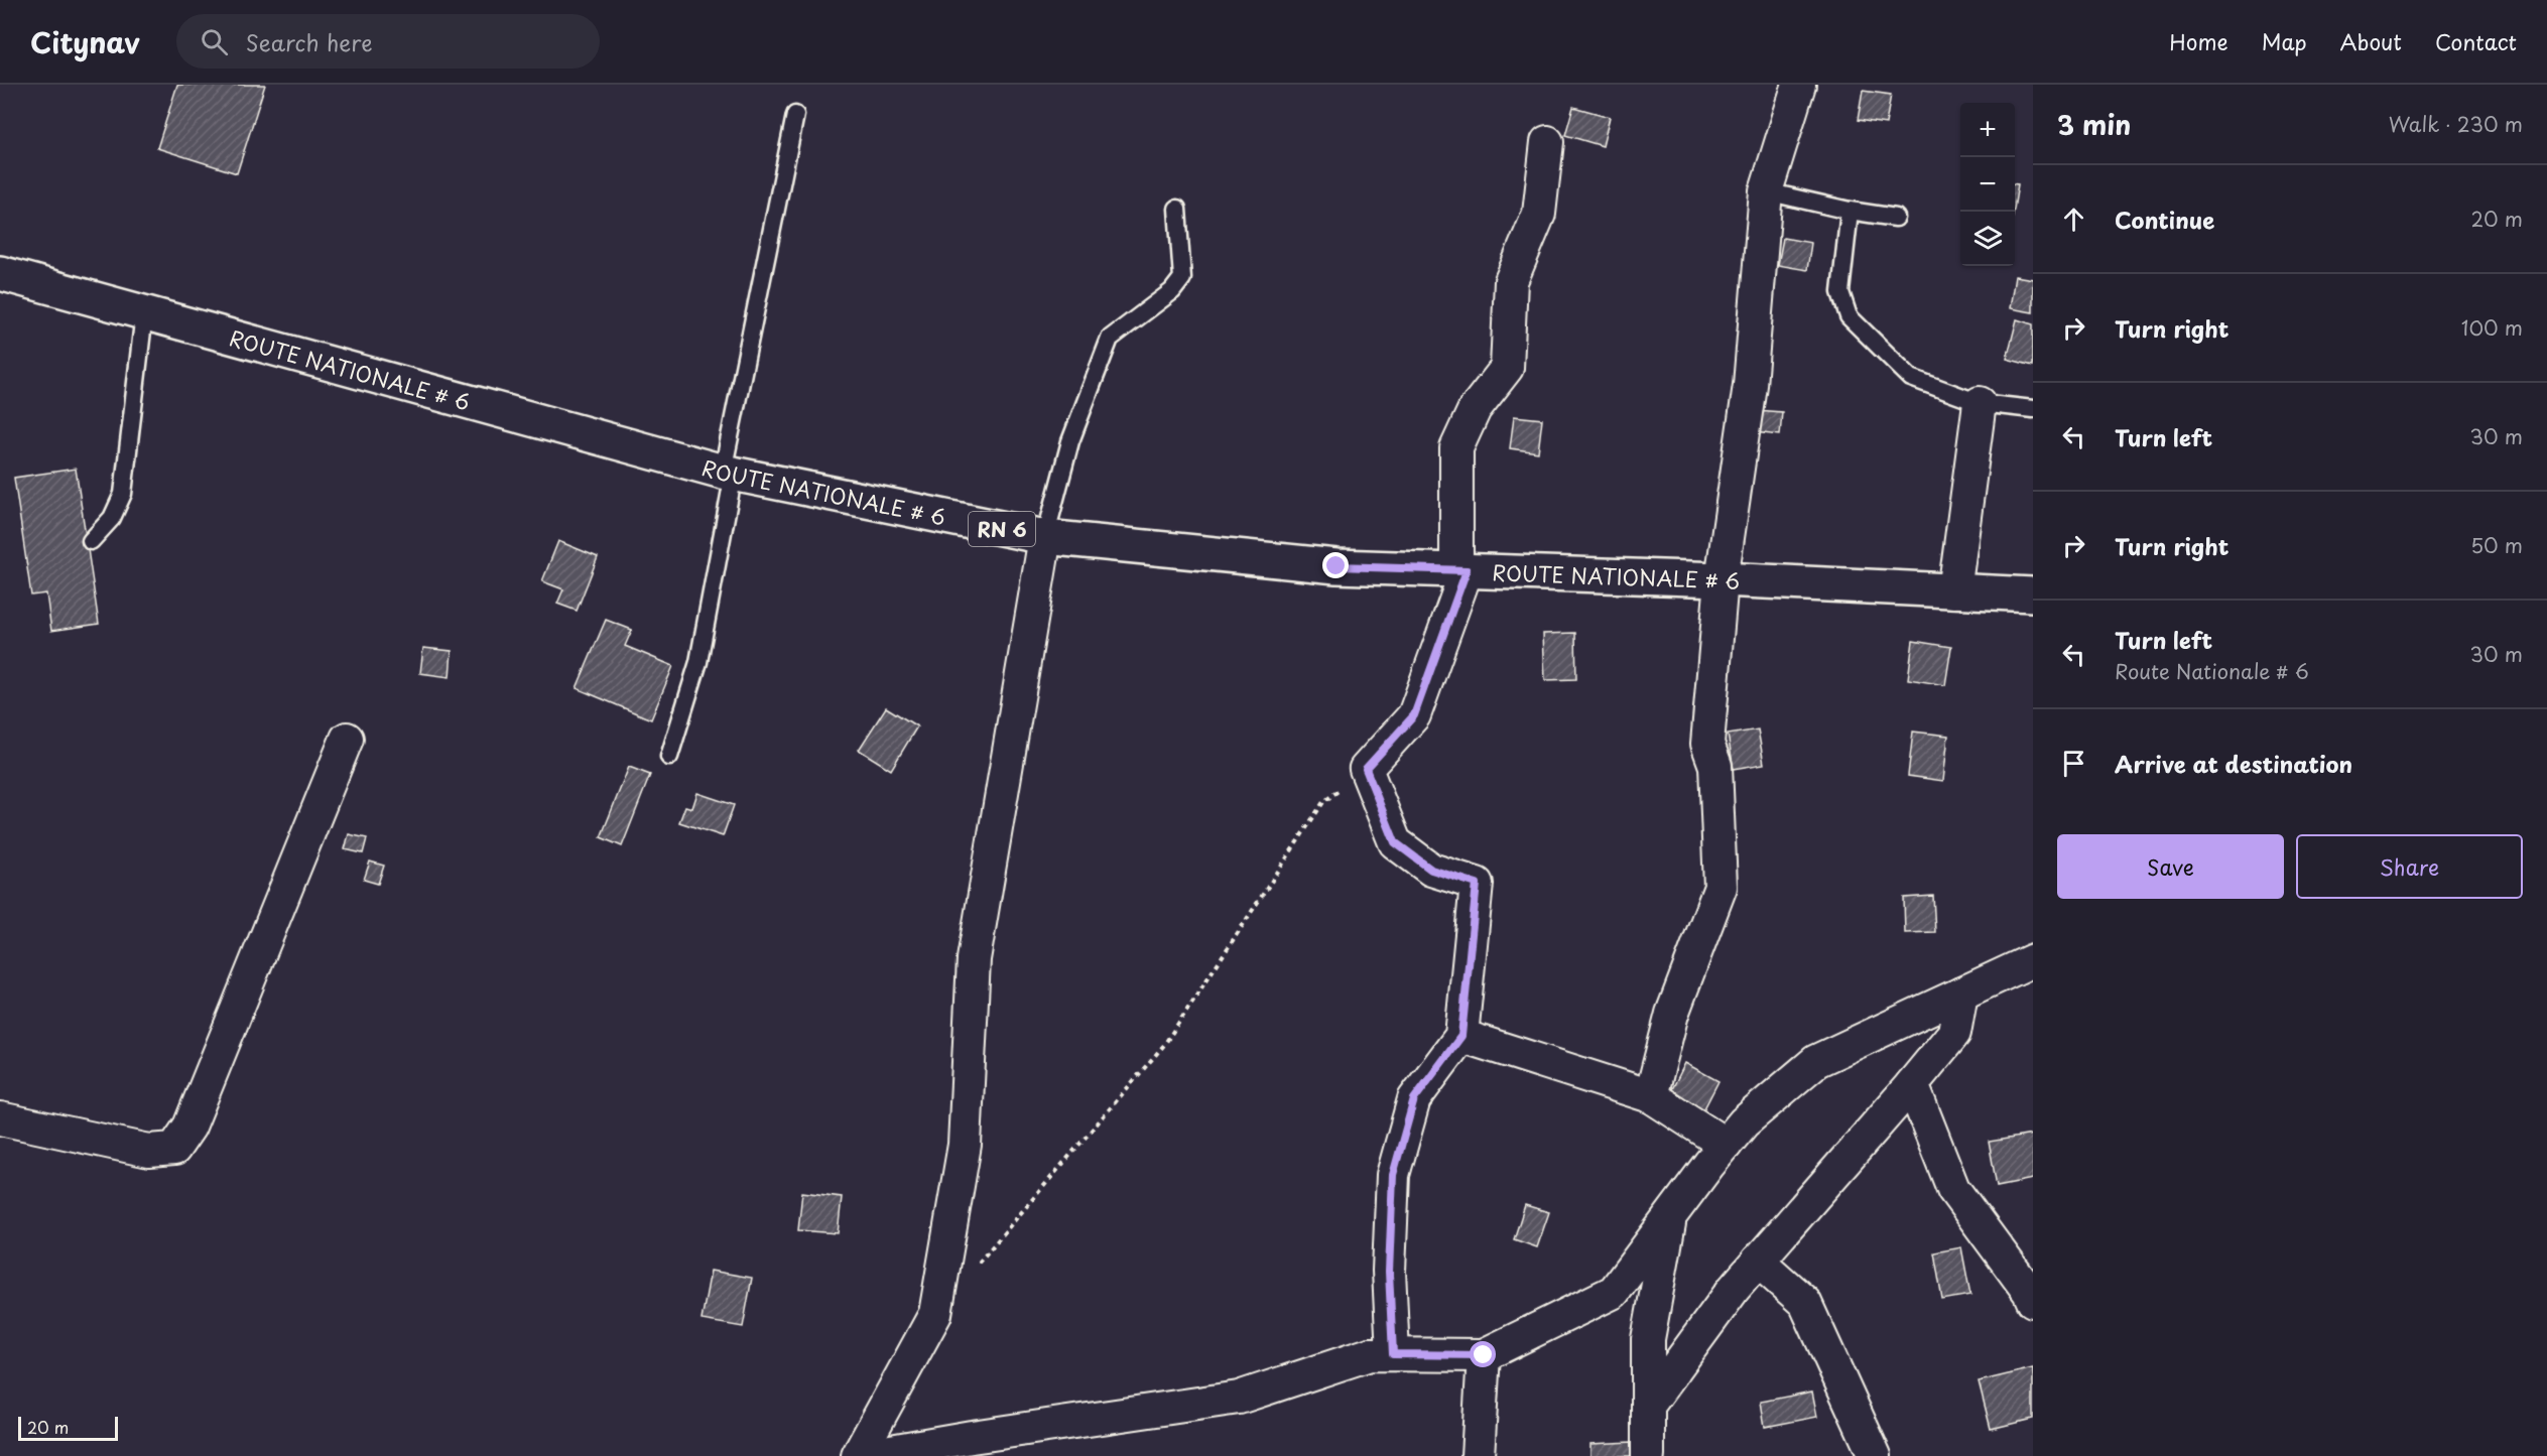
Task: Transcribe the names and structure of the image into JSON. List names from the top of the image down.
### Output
{
  "streets": {
    "main road": ["ROUTE NATIONALE # 6", "RN 6"]
  },
  "scale_bar": "20 m",
  "page": {
    "header": "Citynav",
    "search": "Search here",
    "nav": [
      "Home",
      "Map",
      "About",
      "Contact"
    ],
    "heading": ["3 min", "Walk · 230 m"],
    "map_buttons": ["+", "−"],
    "list": [
      ["Continue", "20 m"],
      ["Turn right", "100 m"],
      ["Turn left", "30 m"],
      ["Turn right", "50 m"],
      ["Turn left", "Route Nationale # 6", "30 m"],
      "Arrive at destination"
    ],
    "buttons": ["Save", "Share"],
    "scale": "20 m"
  }
}
